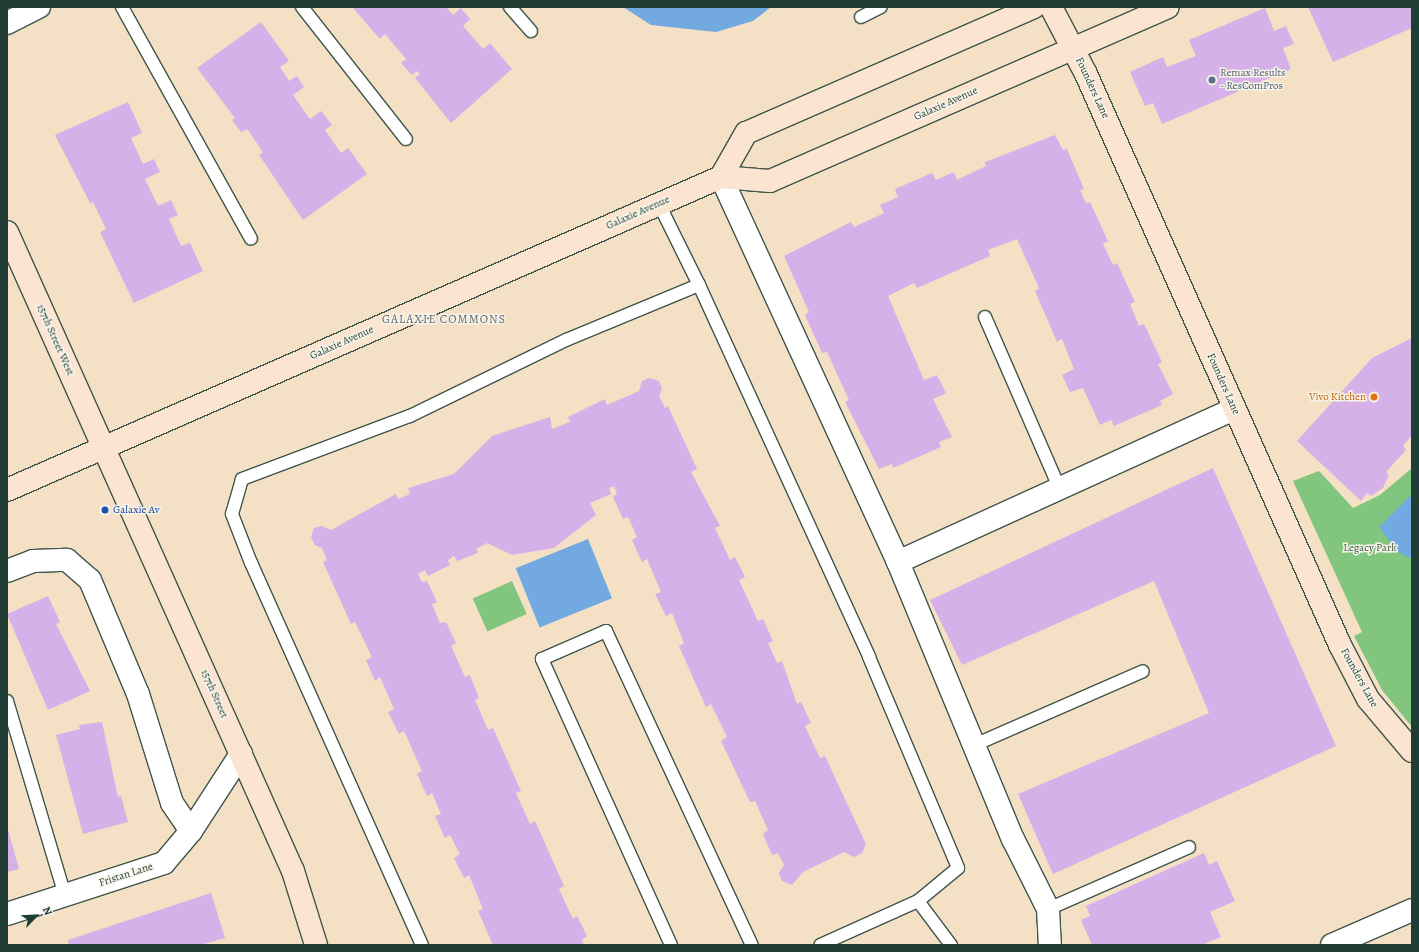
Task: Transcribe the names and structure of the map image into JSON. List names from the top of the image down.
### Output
{
  "streets": {
    "street": [
      "Founders Lane",
      "Galaxie Avenue",
      "157th Street West",
      "157th Street",
      "Fristan Lane"
    ]
  },
  "crossings": [
    ["Founders Lane", "Galaxie Avenue"],
    ["Galaxie Avenue", "157th Street West"],
    ["Galaxie Avenue", "157th Street"],
    ["157th Street West", "157th Street"],
    ["157th Street", "Fristan Lane"]
  ],
  "districts": ["GALAXIE COMMONS"],
  "parks": ["Legacy Park"],
  "places": ["Remax Results - ResComPros", "Vivo Kitchen", "Galaxie Av"],
  "north": "top right"
}
